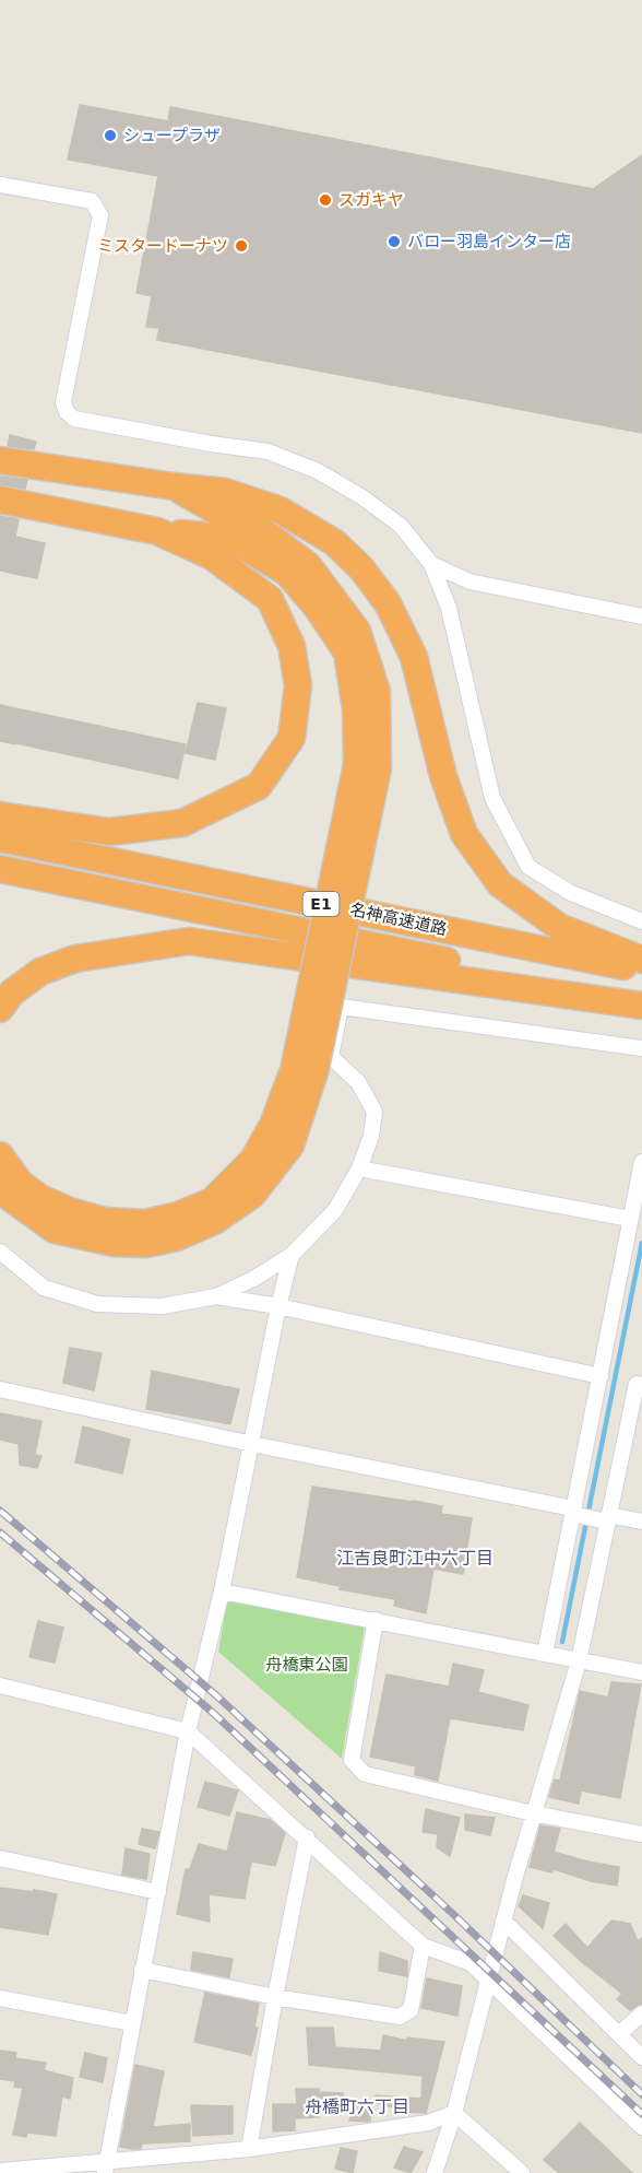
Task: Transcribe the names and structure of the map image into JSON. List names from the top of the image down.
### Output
{
  "streets": {
    "highway": ["E1", "名神高速道路"]
  },
  "districts": ["江吉良町江中六丁目", "舟橋町六丁目"],
  "parks": ["舟橋東公園"],
  "places": [
    "シュープラザ",
    "スガキヤ",
    "バロー羽島インター店",
    "ミスタードーナツ"
  ]
}
